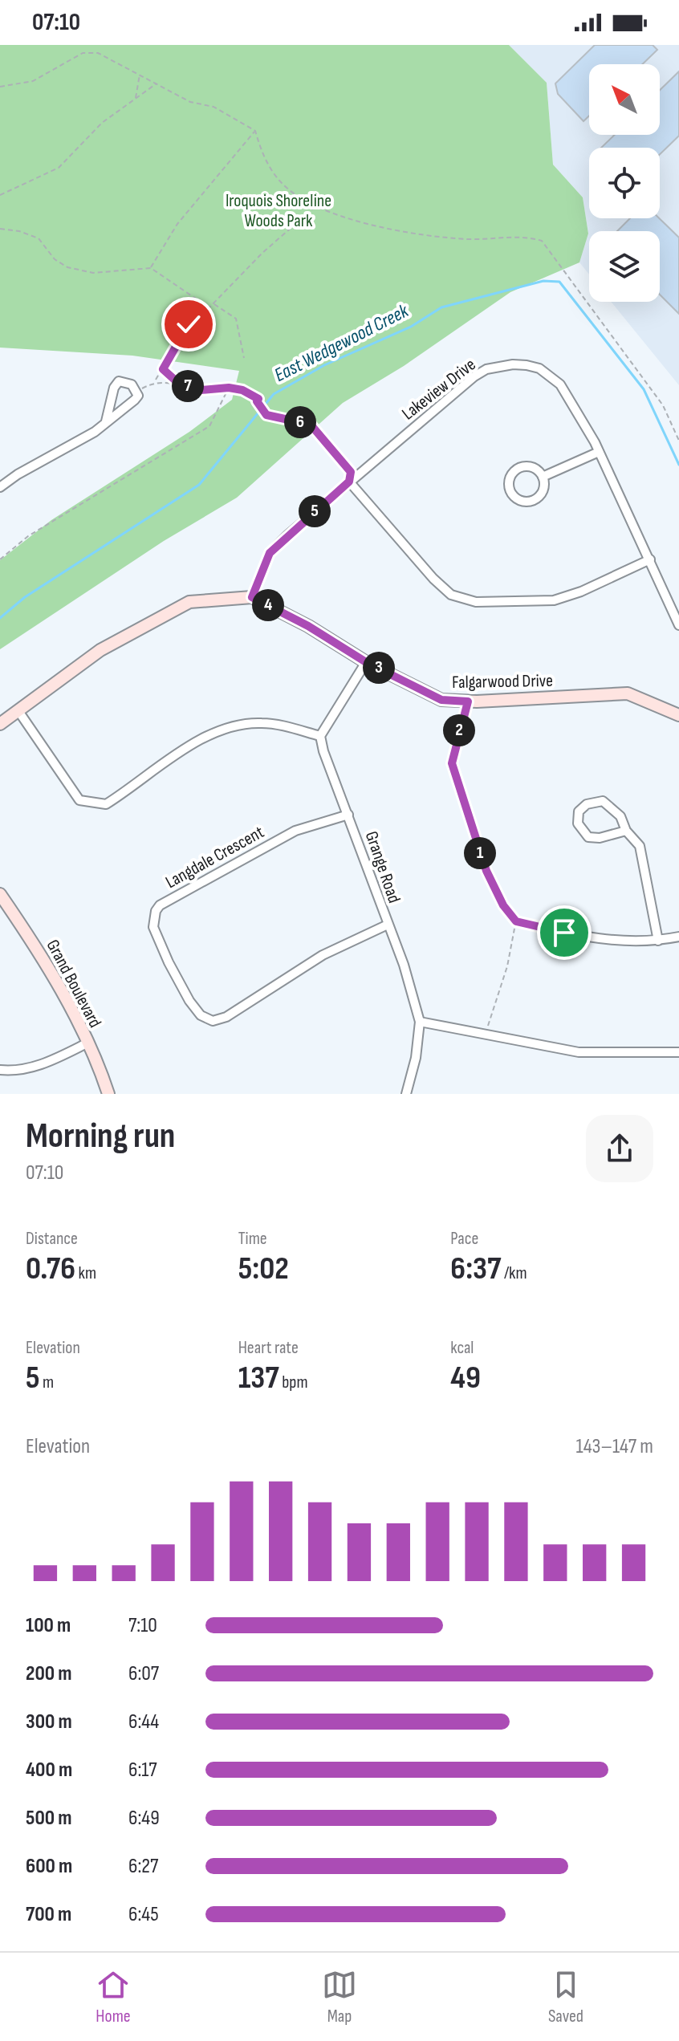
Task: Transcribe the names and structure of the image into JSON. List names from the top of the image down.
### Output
{
  "streets": {
    "street": [
      "Lakeview Drive",
      "Falgarwood Drive",
      "Langdale Crescent",
      "Grange Road",
      "Grand Boulevard"
    ]
  },
  "crossings": [
    ["Lakeview Drive", "Falgarwood Drive"],
    ["Langdale Crescent", "Grange Road"]
  ],
  "water": ["East Wedgewood Creek"],
  "parks": ["Iroquois Shoreline Woods Park"],
  "north": "top left",
  "page": {
    "status": "07:10",
    "pins": [
      "7",
      "6",
      "5",
      "4",
      "3",
      "2",
      "1"
    ],
    "heading": ["Morning run", "07:10"],
    "stats": [
      ["Distance", "0.76 km"],
      ["Time", "5:02"],
      ["Pace", "6:37 /km"],
      ["Elevation", "5 m"],
      ["Heart rate", "137 bpm"],
      ["kcal", "49"]
    ],
    "chart": ["Elevation", "143–147 m"],
    "list": [
      {
        "name": "100 m",
        "note": "7:10"
      },
      {
        "name": "200 m",
        "note": "6:07"
      },
      {
        "name": "300 m",
        "note": "6:44"
      },
      {
        "name": "400 m",
        "note": "6:17"
      },
      {
        "name": "500 m",
        "note": "6:49"
      },
      {
        "name": "600 m",
        "note": "6:27"
      },
      {
        "name": "700 m",
        "note": "6:45"
      }
    ],
    "tabs": ["Home", "Map", "Saved"]
  }
}
